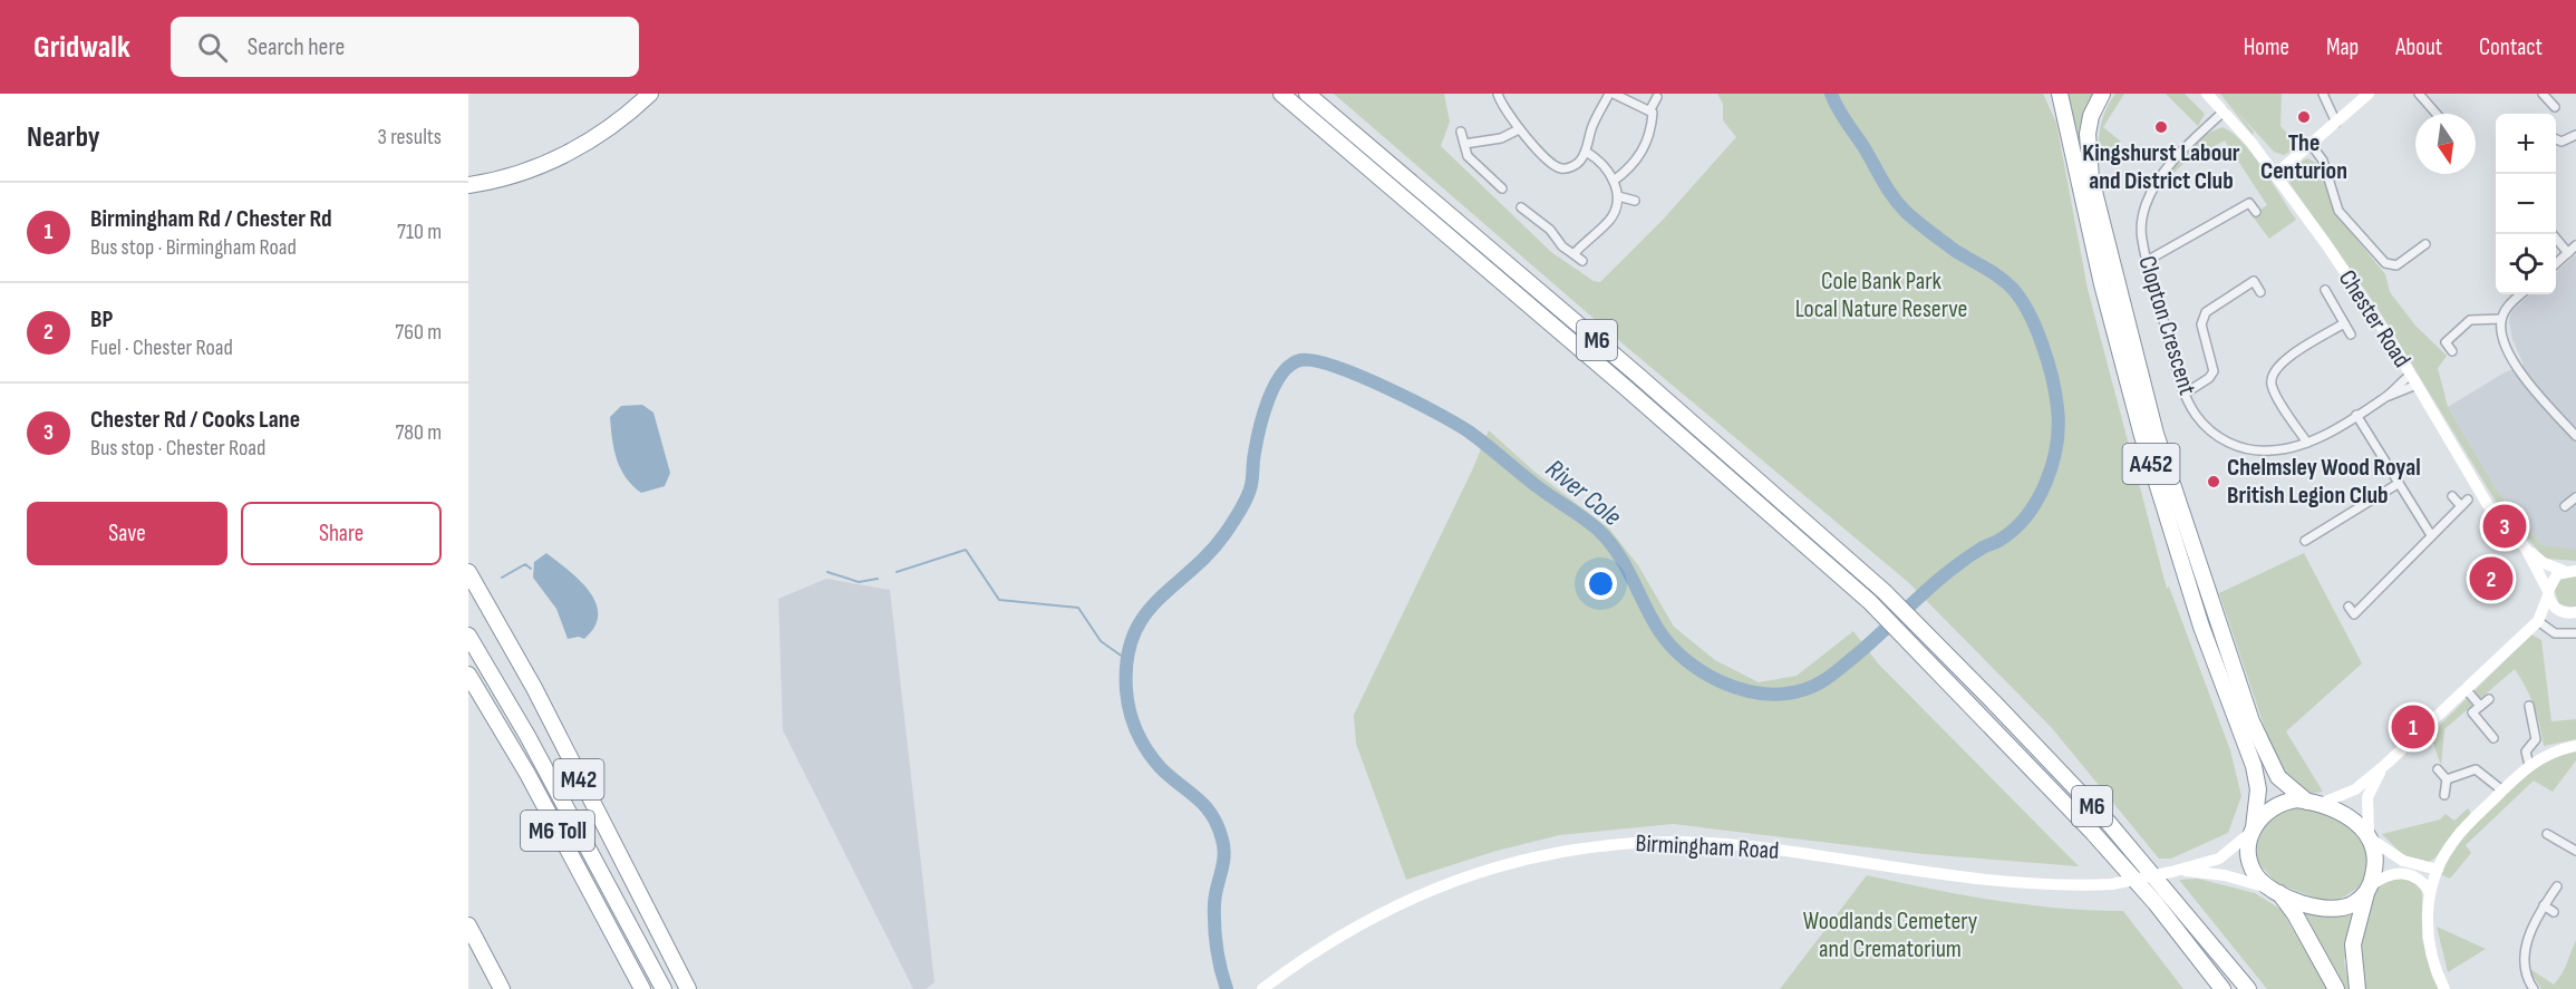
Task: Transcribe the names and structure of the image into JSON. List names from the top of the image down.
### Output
{
  "streets": {
    "highway": [
      "M6",
      "A452",
      "M42",
      "M6 Toll"
    ],
    "main road": ["Chester Road", "Birmingham Road"],
    "street": ["Clopton Crescent"]
  },
  "crossings": [
    ["Chester Road", "Clopton Crescent"],
    ["A452", "Birmingham Road"]
  ],
  "water": ["River Cole"],
  "parks": ["Cole Bank Park Local Nature Reserve", "Woodlands Cemetery and Crematorium"],
  "places": ["The Centurion", "Kingshurst Labour and District Club", "Chelmsley Wood Royal British Legion Club"],
  "north": "bottom",
  "page": {
    "header": "Gridwalk",
    "search": "Search here",
    "nav": [
      "Home",
      "Map",
      "About",
      "Contact"
    ],
    "heading": ["Nearby", "3 results"],
    "map_buttons": ["+", "−"],
    "list": [
      {
        "mark": "1",
        "name": "Birmingham Rd / Chester Rd",
        "note": "Bus stop · Birmingham Road",
        "value": "710 m"
      },
      {
        "mark": "2",
        "name": "BP",
        "note": "Fuel · Chester Road",
        "value": "760 m"
      },
      {
        "mark": "3",
        "name": "Chester Rd / Cooks Lane",
        "note": "Bus stop · Chester Road",
        "value": "780 m"
      }
    ],
    "buttons": ["Save", "Share"],
    "pins": ["3", "2", "1"]
  }
}
